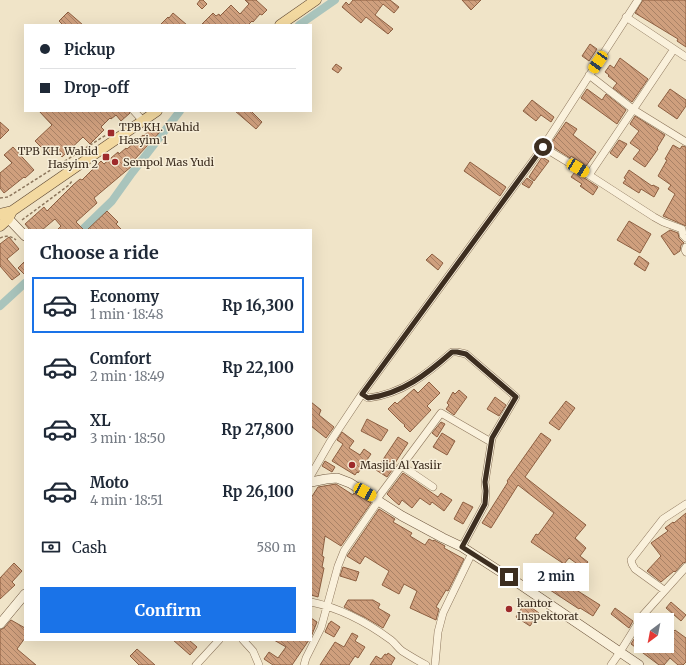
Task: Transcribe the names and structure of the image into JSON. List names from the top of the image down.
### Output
{
  "places": {
    "transit": ["TPB KH. Wahid Hasyim 1", "TPB KH. Wahid Hasyim 2"],
    "other": ["Sempol Mas Yudi", "Masjid Al Yasiir", "kantor Inspektorat"]
  },
  "north": "bottom left",
  "page": {
    "banner": ["Pickup", "Drop-off"],
    "heading": "Choose a ride",
    "list": [
      {
        "name": "Economy",
        "note": "1 min · 18:48",
        "value": "Rp 16,300"
      },
      {
        "name": "Comfort",
        "note": "2 min · 18:49",
        "value": "Rp 22,100"
      },
      {
        "name": "XL",
        "note": "3 min · 18:50",
        "value": "Rp 27,800"
      },
      {
        "name": "Moto",
        "note": "4 min · 18:51",
        "value": "Rp 26,100"
      }
    ],
    "pay": ["Cash", "580 m"],
    "bubble": "2 min",
    "buttons": "Confirm"
  }
}
